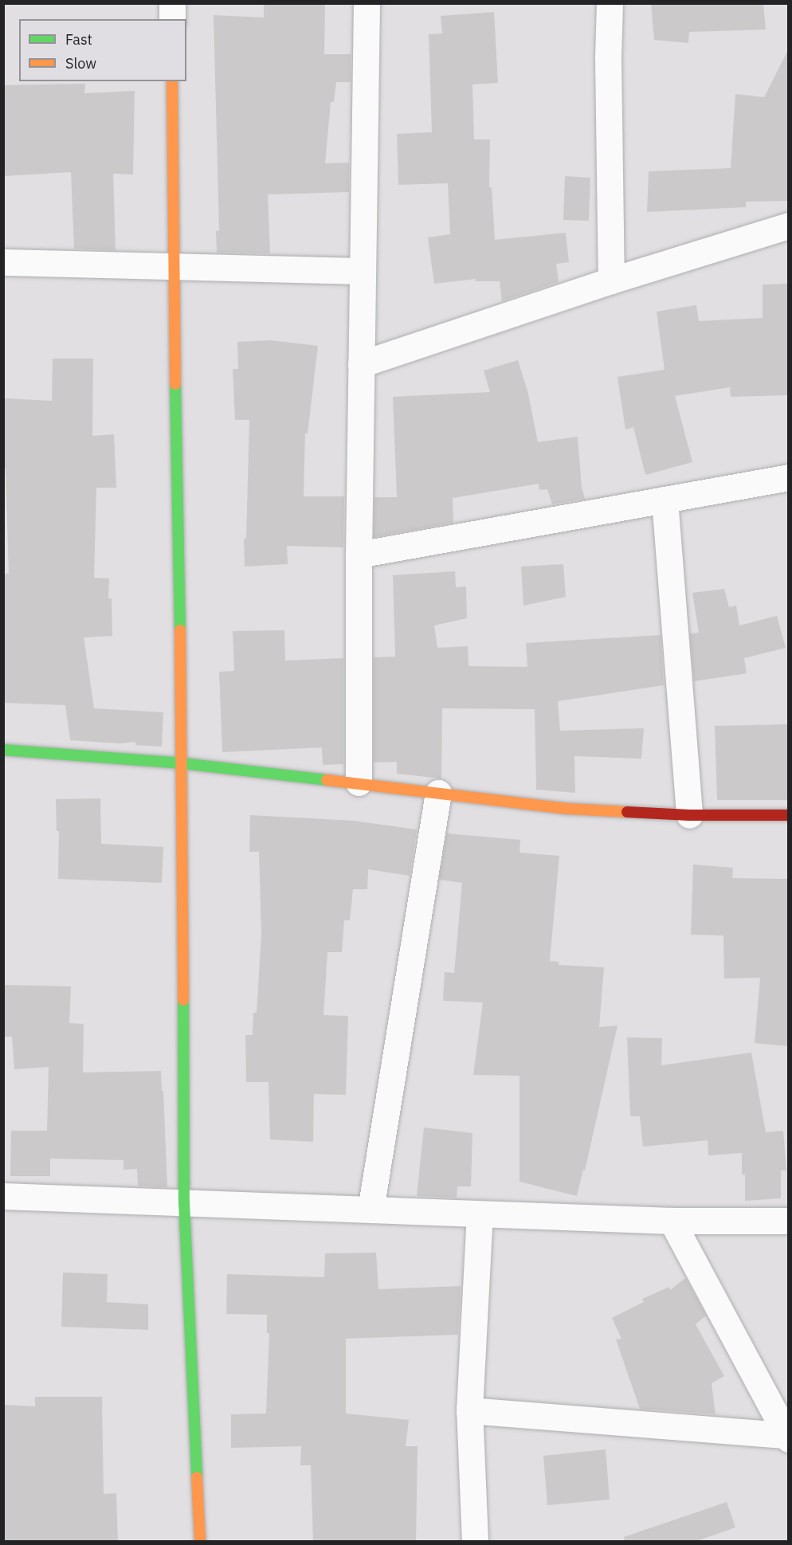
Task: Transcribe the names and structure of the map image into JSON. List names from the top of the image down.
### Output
{
  "legend": ["Fast", "Slow"]
}
